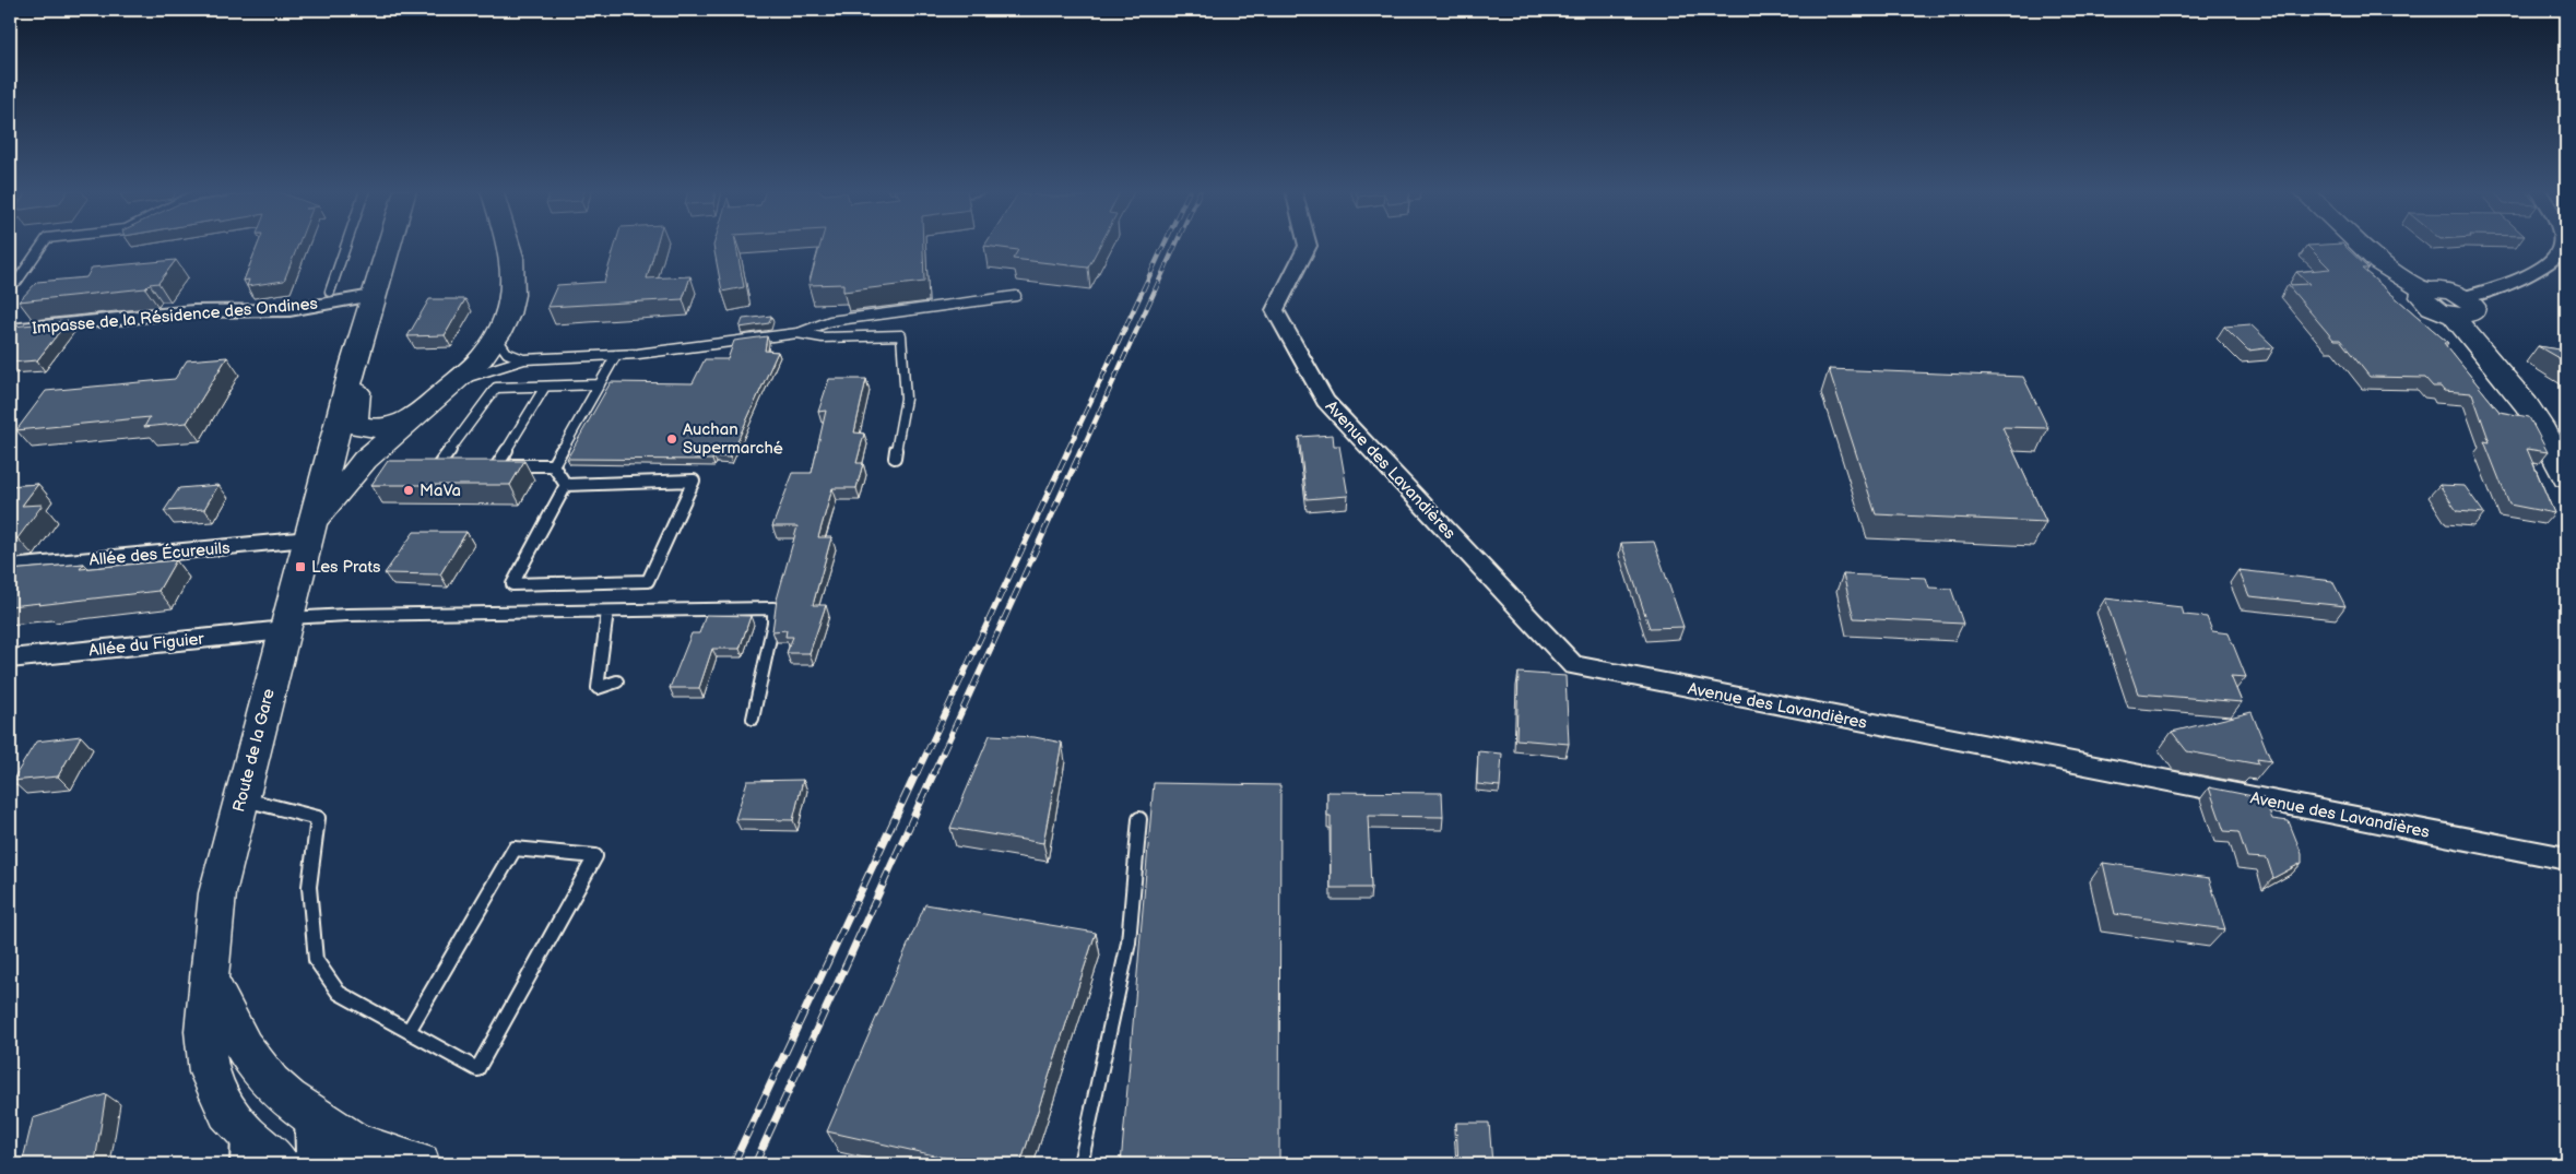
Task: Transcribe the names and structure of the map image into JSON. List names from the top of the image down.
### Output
{
  "streets": {
    "main road": ["Route de la Gare"],
    "street": [
      "Impasse de la Résidence des Ondines",
      "Avenue des Lavandières",
      "Allée des Écureuils",
      "Allée du Figuier"
    ]
  },
  "crossings": [
    ["Impasse de la Résidence des Ondines", "Route de la Gare"],
    ["Allée des Écureuils", "Route de la Gare"],
    ["Allée du Figuier", "Route de la Gare"]
  ],
  "places": {
    "other": ["Auchan Supermarché", "MaVa"],
    "transit": ["Les Prats"]
  }
}
